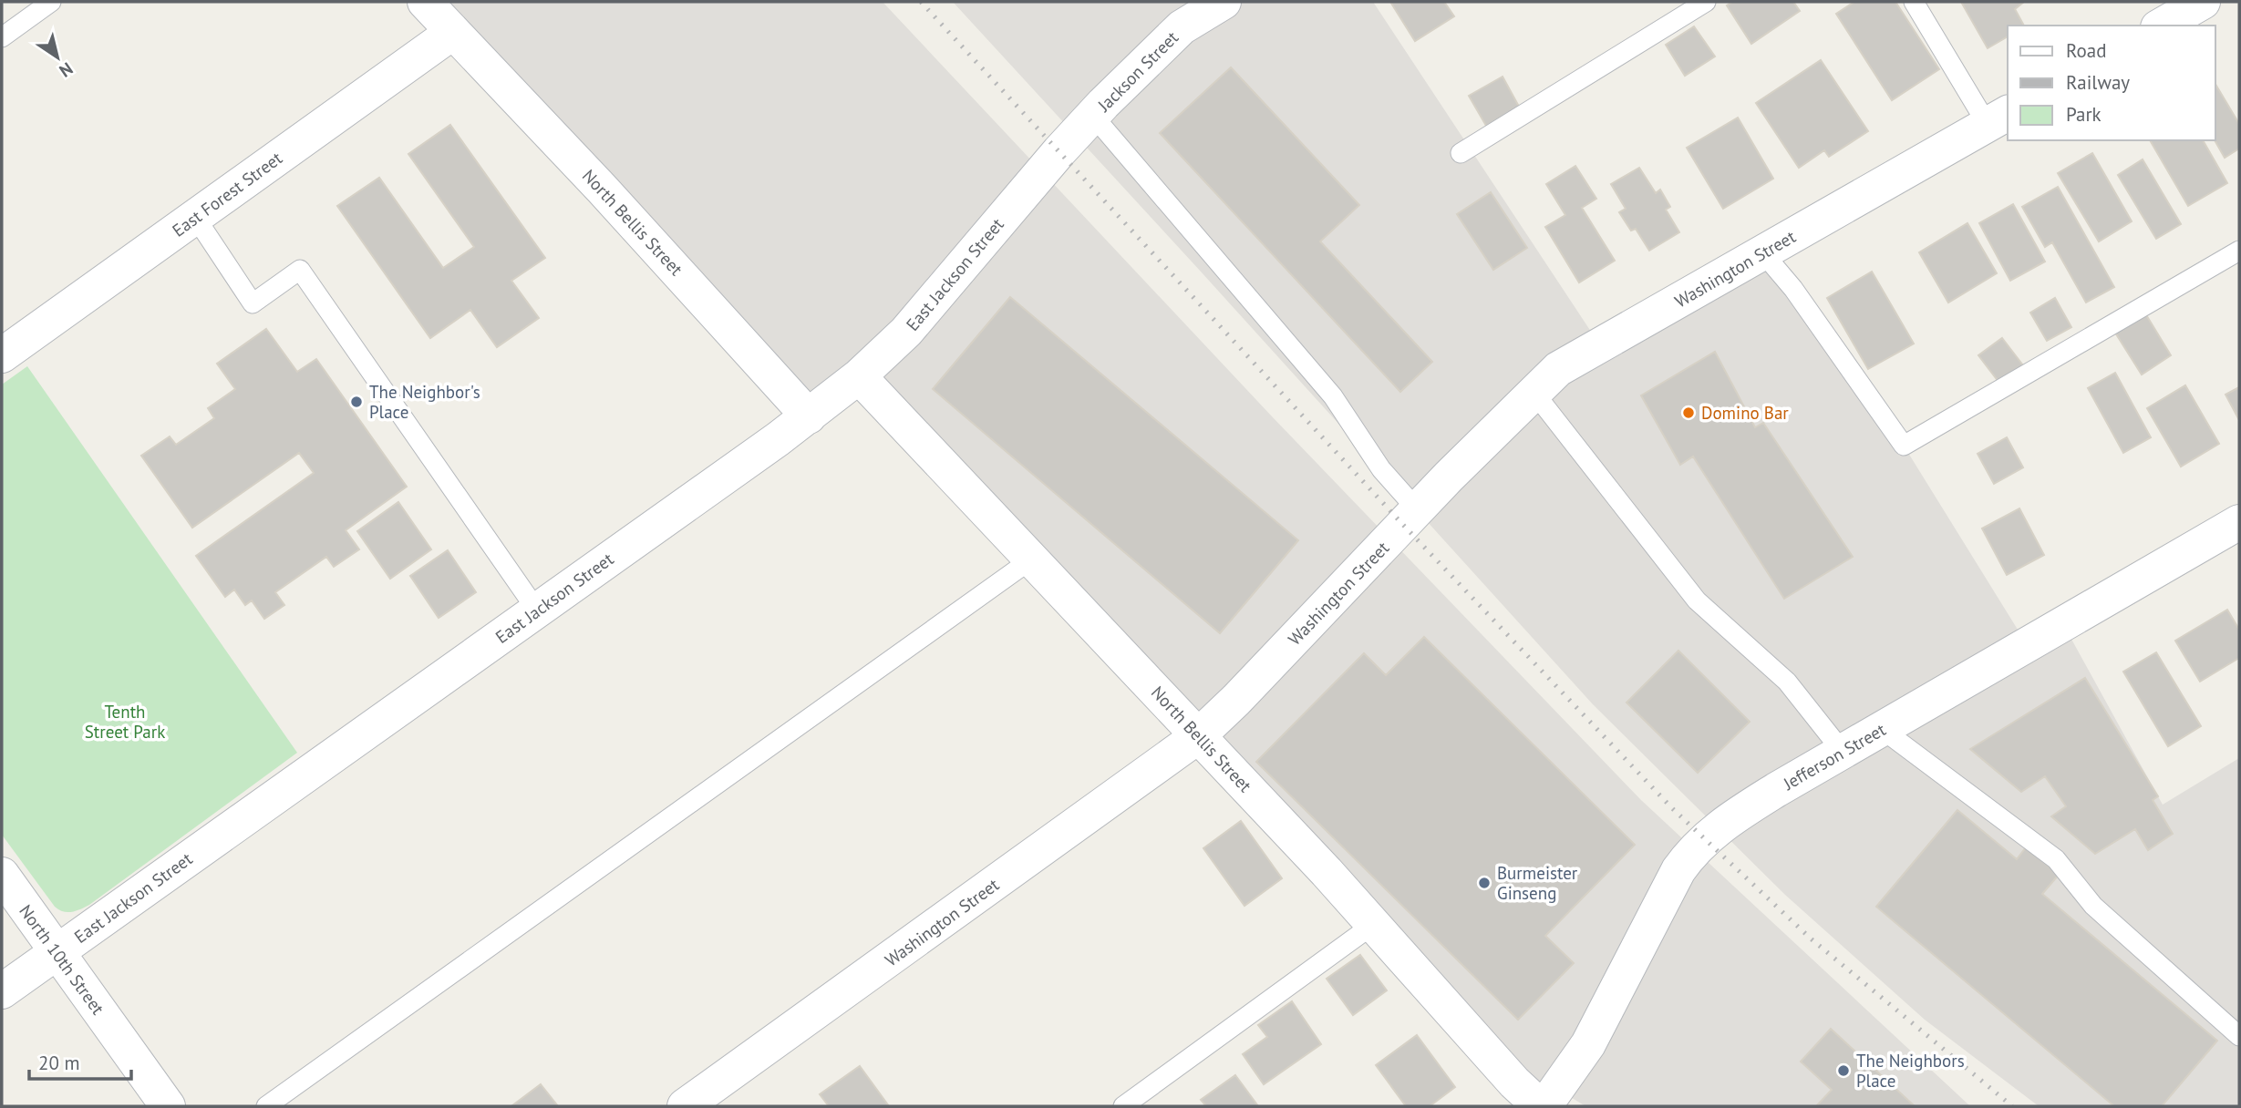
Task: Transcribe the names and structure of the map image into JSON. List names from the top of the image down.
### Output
{
  "streets": {
    "street": [
      "Jackson Street",
      "East Forest Street",
      "North Bellis Street",
      "Washington Street",
      "East Jackson Street",
      "Jefferson Street",
      "North 10th Street"
    ]
  },
  "crossings": [
    ["Jackson Street", "East Jackson Street"],
    ["East Forest Street", "North Bellis Street"],
    ["North Bellis Street", "Washington Street"],
    ["North Bellis Street", "East Jackson Street"],
    ["North Bellis Street", "Jefferson Street"],
    ["East Jackson Street", "North 10th Street"]
  ],
  "parks": ["Tenth Street Park"],
  "places": [
    "The Neighbor's Place",
    "Domino Bar",
    "Burmeister Ginseng",
    "The Neighbors Place"
  ],
  "legend": ["Road", "Railway", "Park"],
  "scale_bar": "20 m",
  "north": "bottom right"
}
